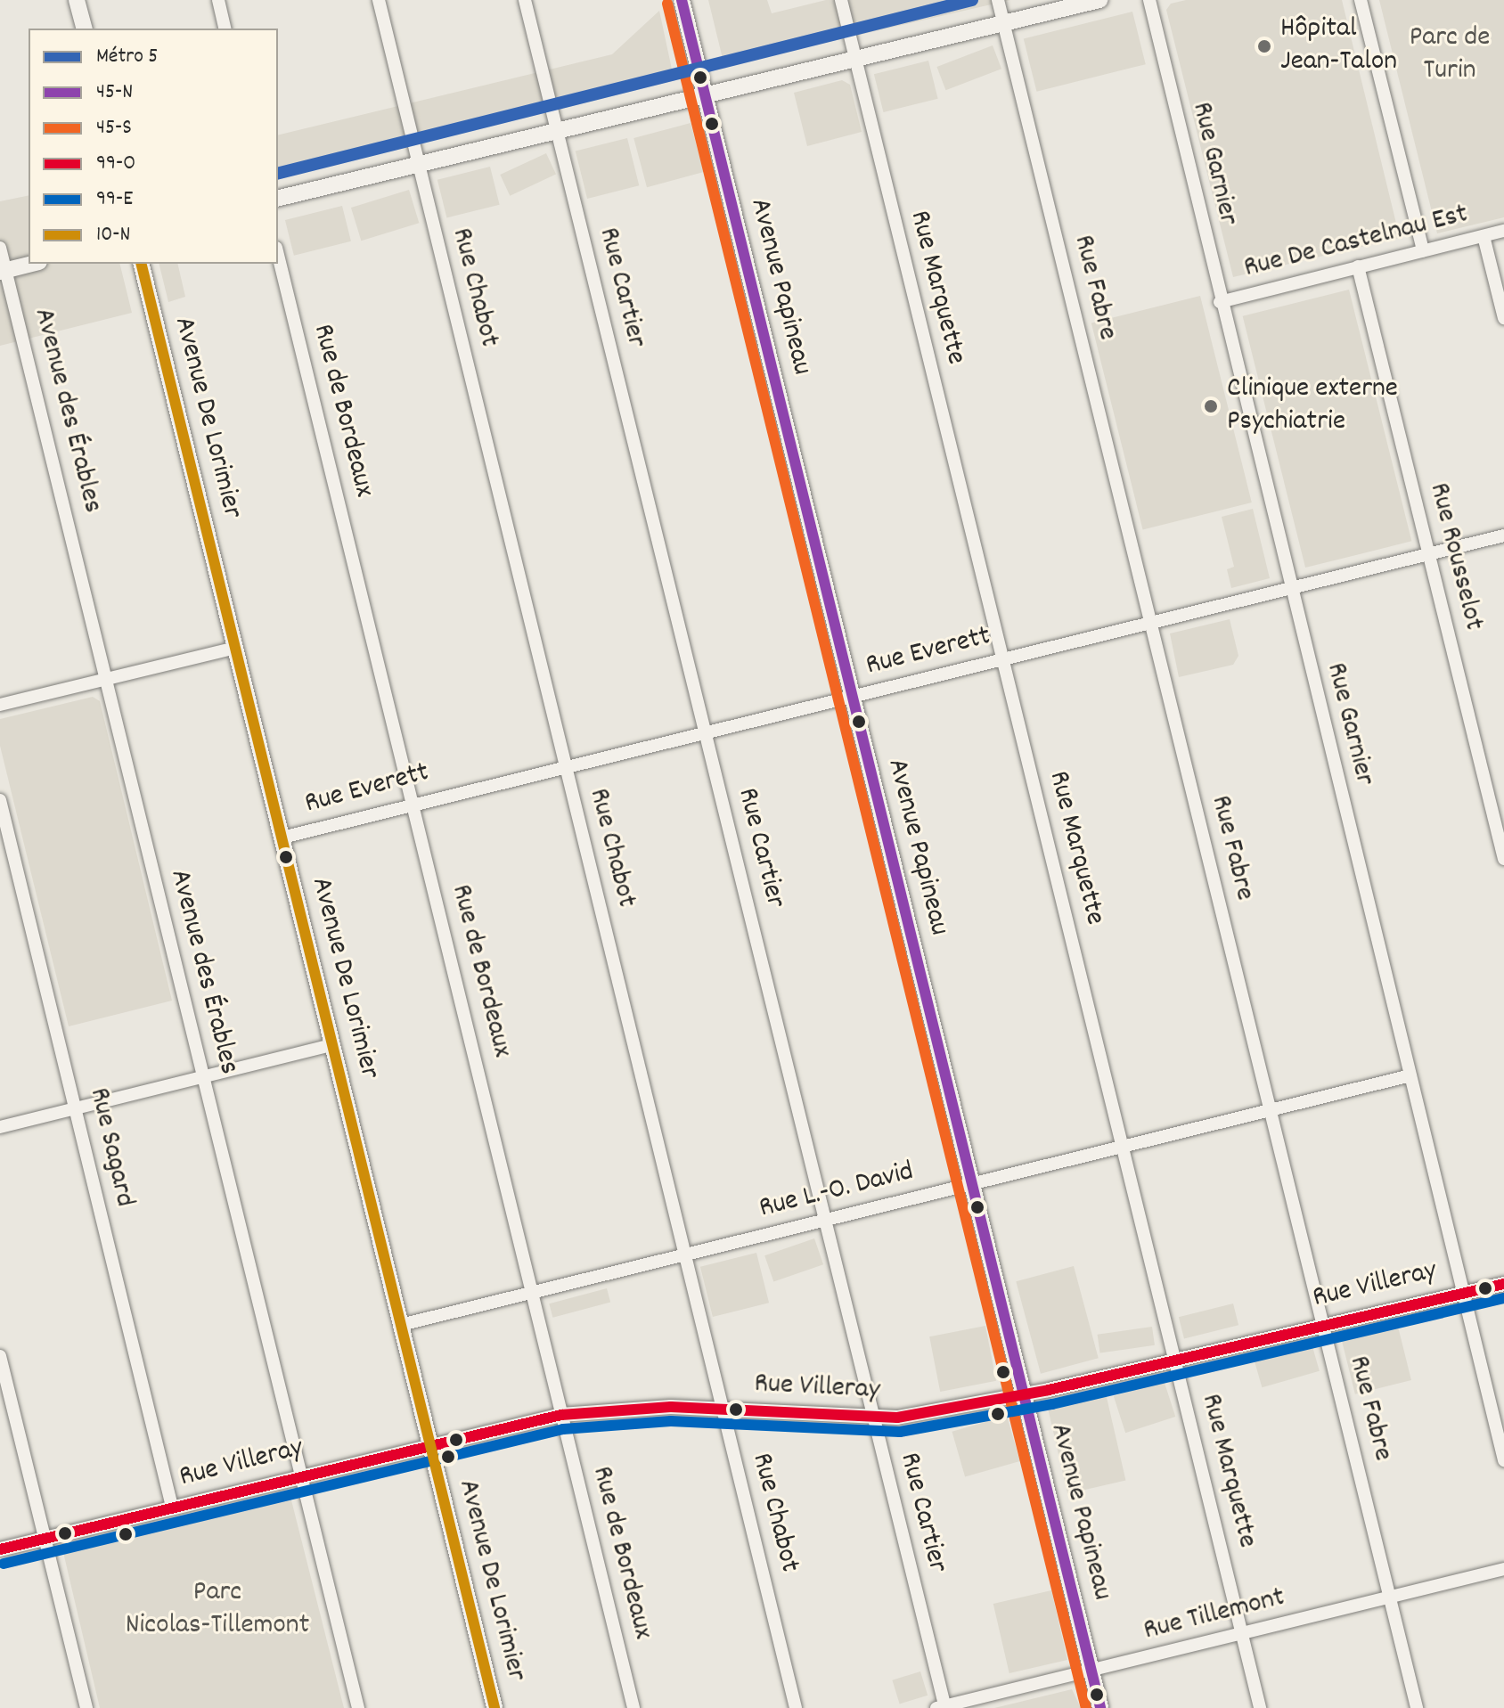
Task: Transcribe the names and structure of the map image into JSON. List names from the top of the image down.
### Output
{
  "streets": {
    "main road": ["Avenue Papineau", "Avenue De Lorimier"],
    "street": [
      "Rue Garnier",
      "Rue De Castelnau Est",
      "Rue Chabot",
      "Rue Cartier",
      "Rue Marquette",
      "Rue Fabre",
      "Avenue des Érables",
      "Rue de Bordeaux",
      "Rue Rousselot",
      "Rue Everett",
      "Rue Sagard",
      "Rue L.-O. David",
      "Rue Villeray",
      "Rue Tillemont"
    ]
  },
  "crossings": [
    ["Rue Garnier", "Rue De Castelnau Est"],
    ["Rue Garnier", "Rue Everett"],
    ["Rue Garnier", "Rue L.-O. David"],
    ["Rue Garnier", "Rue Villeray"],
    ["Rue De Castelnau Est", "Rue Rousselot"],
    ["Avenue Papineau", "Rue Everett"],
    ["Avenue Papineau", "Rue L.-O. David"],
    ["Avenue Papineau", "Rue Villeray"],
    ["Avenue Papineau", "Rue Tillemont"],
    ["Rue Chabot", "Rue Everett"],
    ["Rue Chabot", "Rue L.-O. David"],
    ["Rue Chabot", "Rue Villeray"],
    ["Rue Cartier", "Rue Everett"],
    ["Rue Cartier", "Rue L.-O. David"],
    ["Rue Cartier", "Rue Villeray"],
    ["Rue Cartier", "Rue Tillemont"],
    ["Rue Marquette", "Rue Everett"],
    ["Rue Marquette", "Rue L.-O. David"],
    ["Rue Marquette", "Rue Villeray"],
    ["Rue Marquette", "Rue Tillemont"],
    ["Rue Fabre", "Rue Everett"],
    ["Rue Fabre", "Rue L.-O. David"],
    ["Rue Fabre", "Rue Villeray"],
    ["Rue Fabre", "Rue Tillemont"],
    ["Avenue des Érables", "Rue Villeray"],
    ["Rue de Bordeaux", "Rue Everett"],
    ["Rue de Bordeaux", "Rue L.-O. David"],
    ["Rue de Bordeaux", "Rue Villeray"],
    ["Avenue De Lorimier", "Rue Everett"],
    ["Avenue De Lorimier", "Rue L.-O. David"],
    ["Avenue De Lorimier", "Rue Villeray"],
    ["Rue Rousselot", "Rue Everett"],
    ["Rue Sagard", "Rue Villeray"]
  ],
  "parks": ["Parc de Turin", "Parc Nicolas-Tillemont"],
  "places": ["Hôpital Jean-Talon", "Clinique externe Psychiatrie"],
  "lines": [
    "metro line 5",
    "transit line 45-N",
    "transit line 45-S",
    "transit line 10-N",
    "transit line 99-O",
    "transit line 99-E"
  ],
  "legend": [
    "Métro 5",
    "45-N",
    "45-S",
    "99-O",
    "99-E",
    "10-N"
  ]
}
